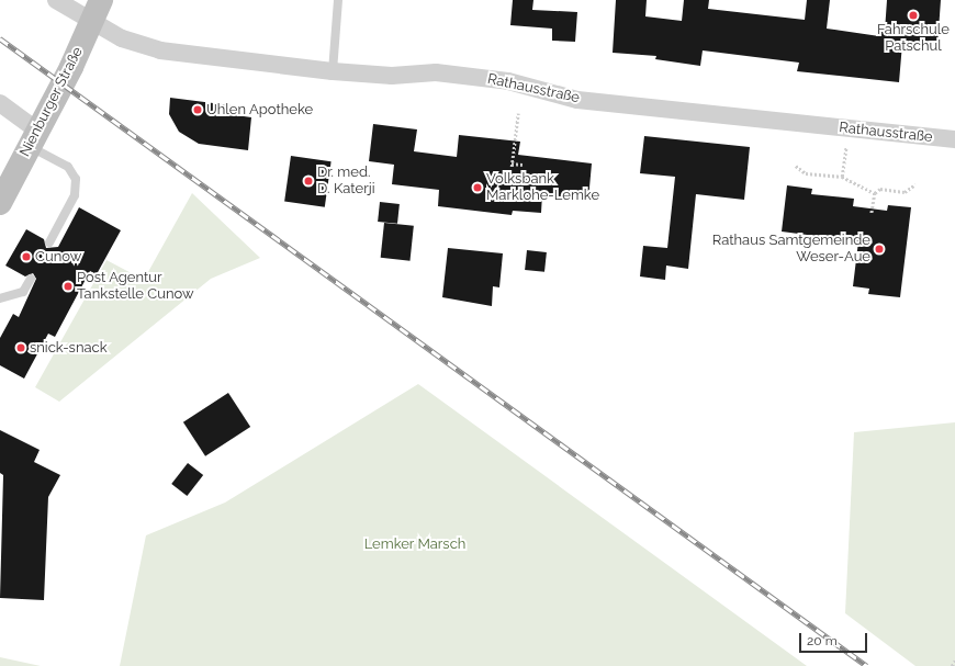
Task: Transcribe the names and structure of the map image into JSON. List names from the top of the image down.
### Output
{
  "streets": {
    "street": ["Rathausstraße", "Nienburger Straße"]
  },
  "crossings": [
    ["Rathausstraße", "Nienburger Straße"]
  ],
  "parks": ["Lemker Marsch"],
  "places": [
    "Fahrschule Patschul",
    "Uhlen Apotheke",
    "Dr. med. D. Katerji",
    "Volksbank Marklohe-Lemke",
    "Rathaus Samtgemeinde Weser-Aue",
    "Cunow",
    "Post Agentur Tankstelle Cunow",
    "snick-snack"
  ],
  "scale_bar": "20 m"
}
